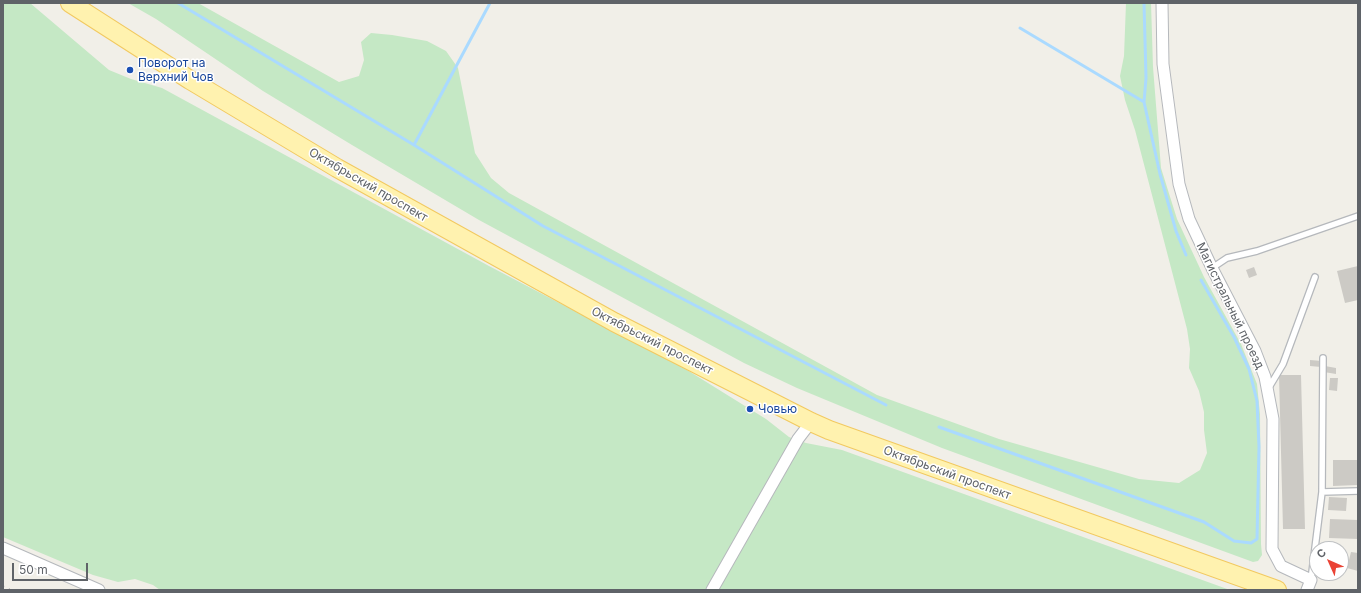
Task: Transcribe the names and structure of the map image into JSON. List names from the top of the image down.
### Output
{
  "streets": {
    "main road": ["Октябрьский проспект"],
    "street": ["Магистральный проезд"]
  },
  "places": ["Поворот на Верхний Чов", "Човью"],
  "scale_bar": "50 m",
  "north": "top left"
}
